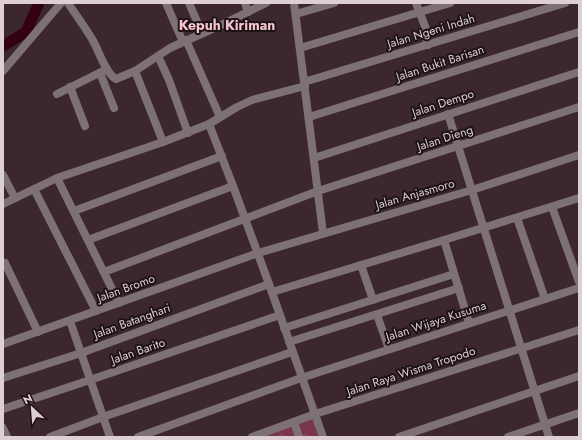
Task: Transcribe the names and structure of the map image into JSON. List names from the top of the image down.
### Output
{
  "streets": {
    "street": [
      "Jalan Ngeni Indah",
      "Jalan Bukit Barisan",
      "Jalan Dempo",
      "Jalan Dieng",
      "Jalan Anjasmoro",
      "Jalan Bromo",
      "Jalan Batanghari",
      "Jalan Wijaya Kusuma",
      "Jalan Barito",
      "Jalan Raya Wisma Tropodo"
    ]
  },
  "crossings": [
    ["Jalan Anjasmoro", "Jalan Bromo"]
  ],
  "districts": ["Kepuh Kiriman"],
  "north": "top left"
}
